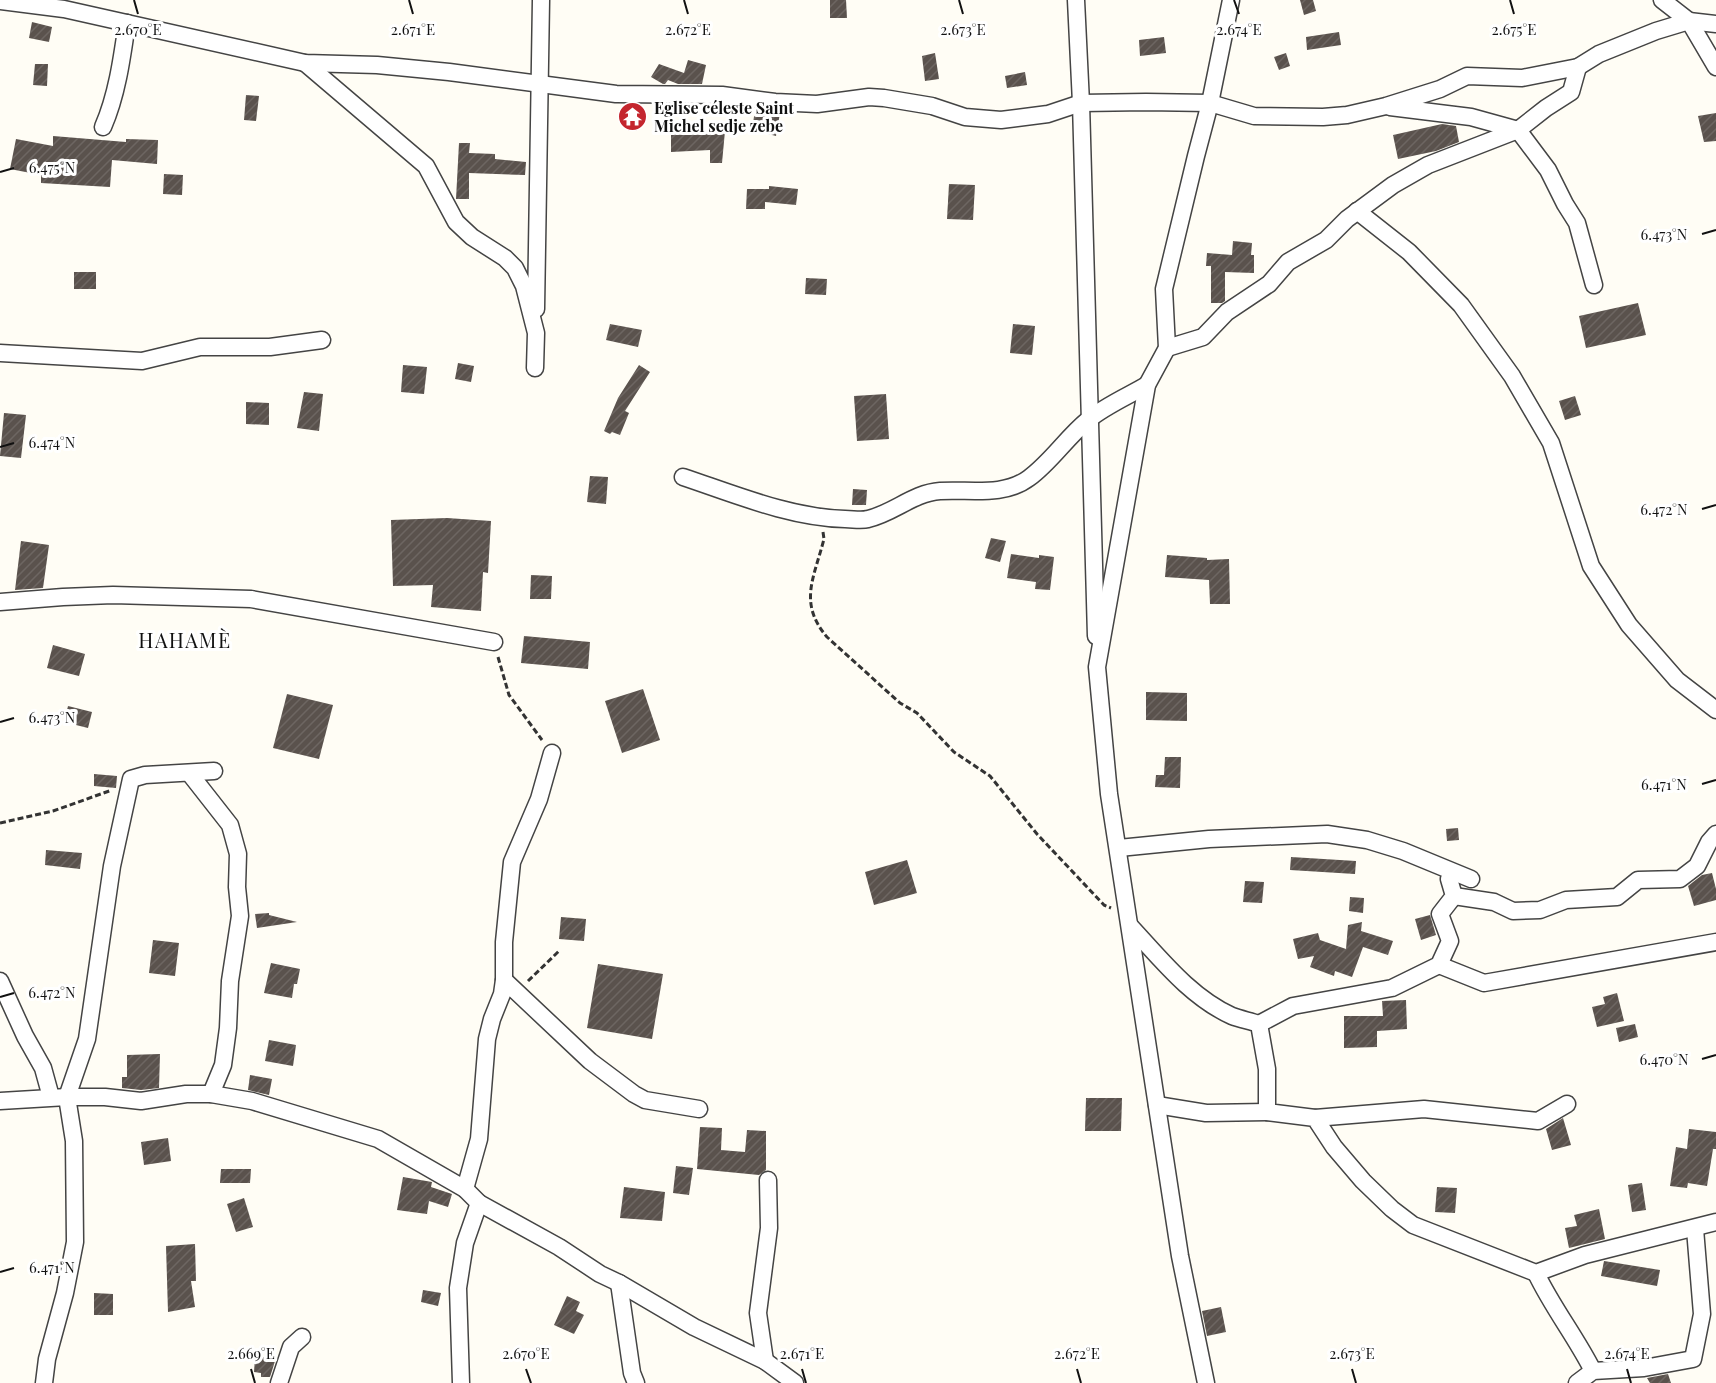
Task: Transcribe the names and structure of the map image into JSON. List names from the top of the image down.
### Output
{
  "districts": ["HAHAMÈ"],
  "places": {
    "temple": ["Eglise céleste Saint Michel sedje zebe"]
  },
  "coordinates": [
    "2.670°E",
    "2.671°E",
    "2.672°E",
    "2.673°E",
    "2.674°E",
    "2.675°E",
    "6.475°N",
    "6.473°N",
    "6.474°N",
    "6.472°N",
    "6.471°N",
    "6.470°N",
    "2.669°E"
  ]
}
